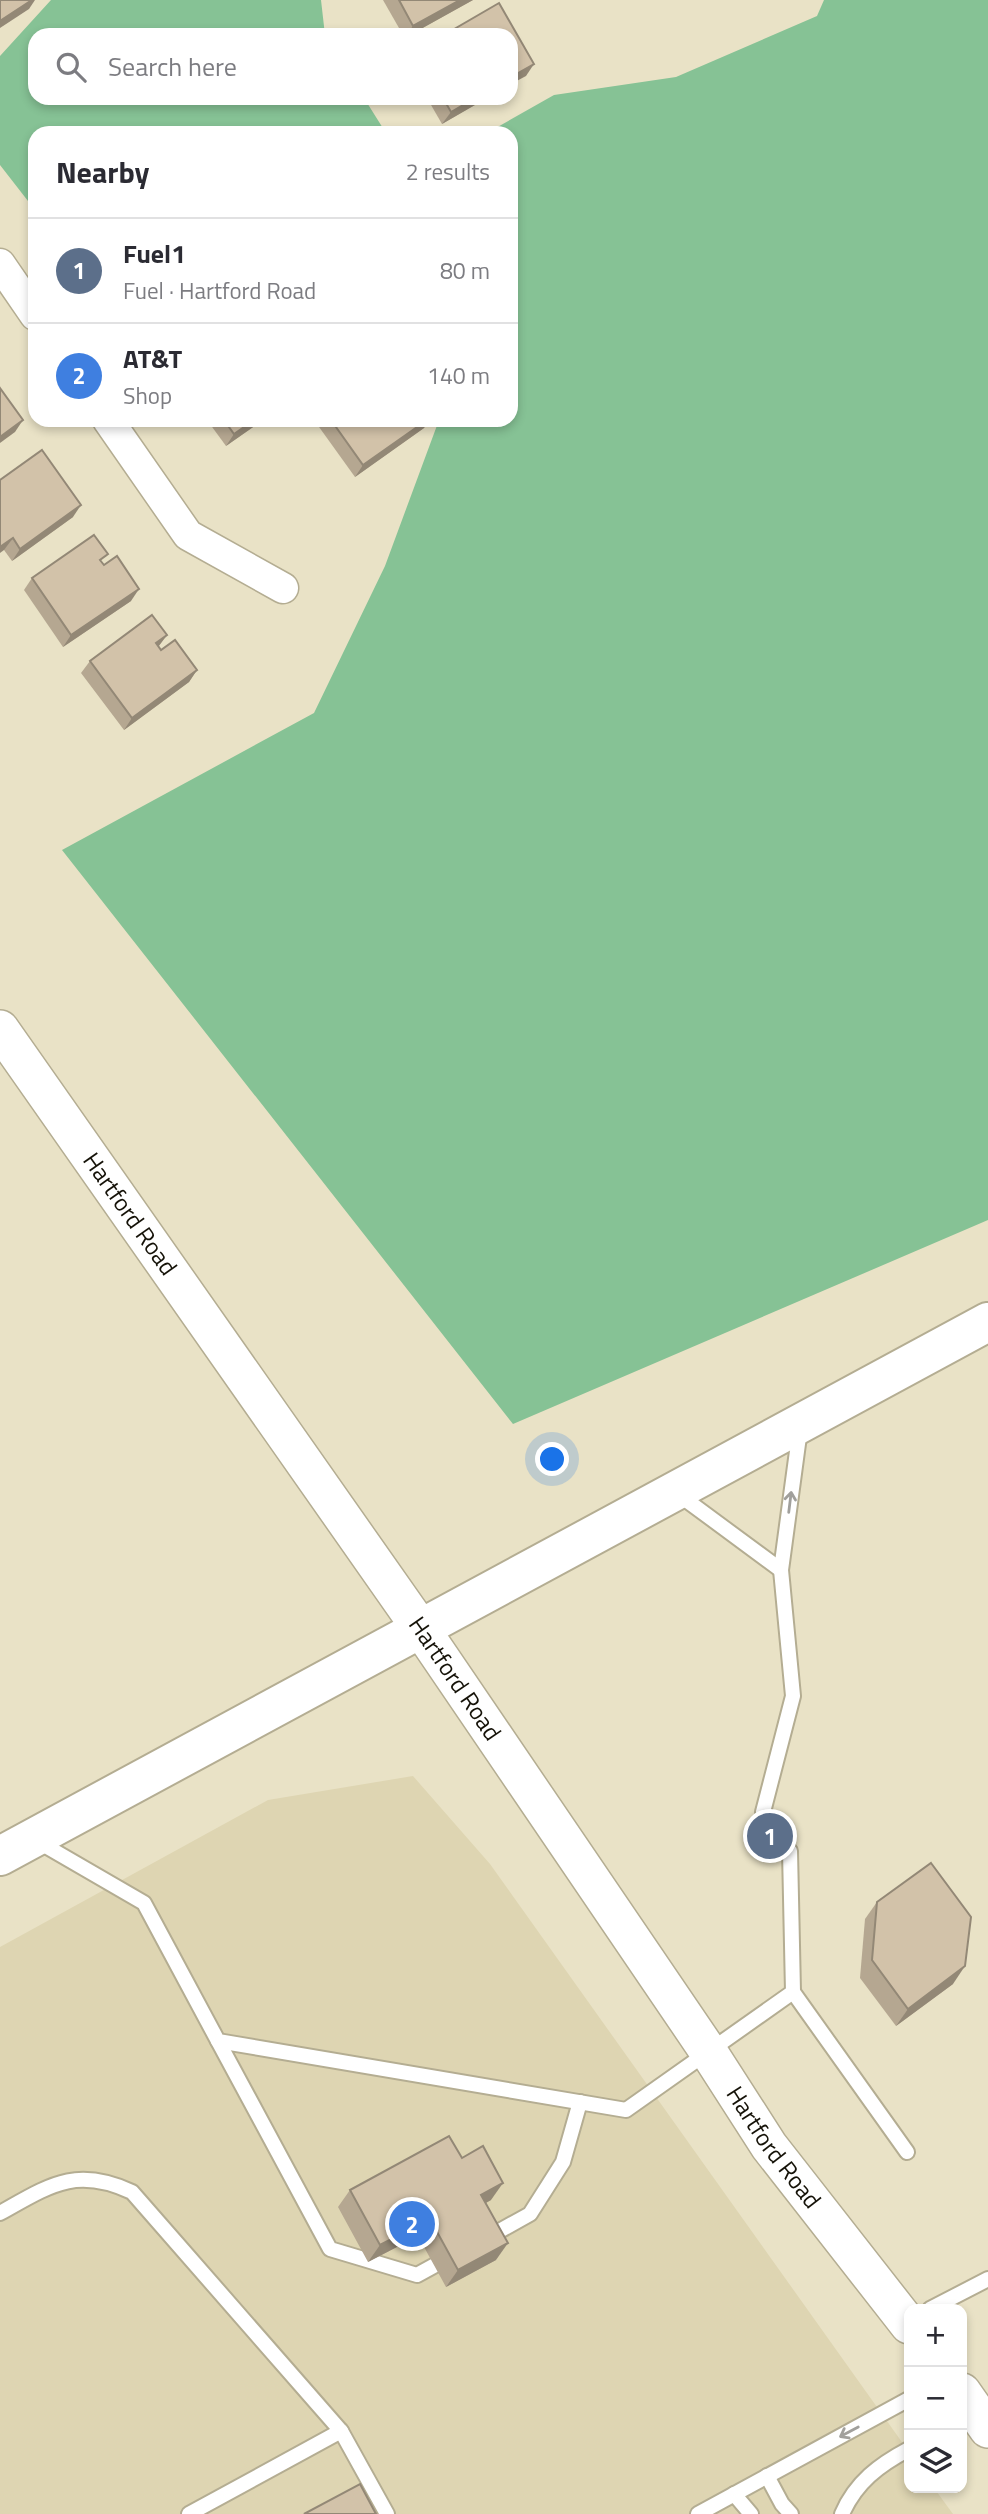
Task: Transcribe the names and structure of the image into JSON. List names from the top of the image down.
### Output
{
  "streets": {
    "street": ["Hartford Road"]
  },
  "page": {
    "search": "Search here",
    "heading": ["Nearby", "2 results"],
    "list": [
      {
        "mark": "1",
        "name": "Fuel1",
        "note": "Fuel · Hartford Road",
        "value": "80 m"
      },
      {
        "mark": "2",
        "name": "AT&T",
        "note": "Shop",
        "value": "140 m"
      }
    ],
    "pins": ["1", "2"],
    "map_buttons": ["+", "−"]
  }
}
